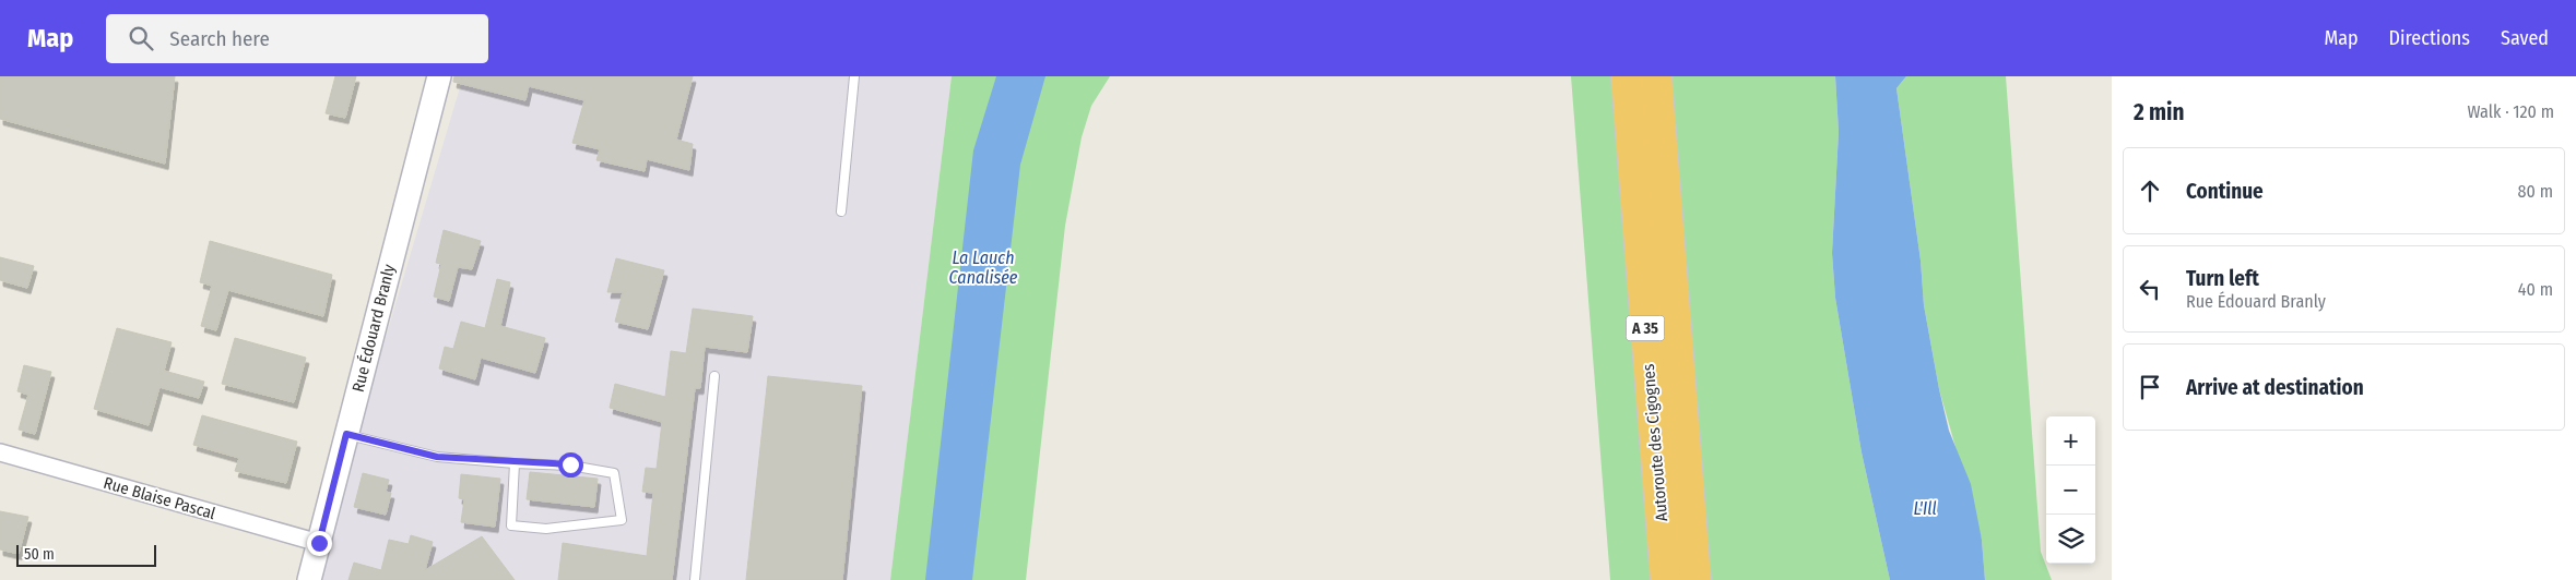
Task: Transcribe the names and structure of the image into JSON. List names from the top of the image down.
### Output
{
  "streets": {
    "highway": ["A 35", "Autoroute des Cigognes"],
    "street": ["Rue Édouard Branly", "Rue Blaise Pascal"]
  },
  "crossings": [
    ["Rue Édouard Branly", "Rue Blaise Pascal"]
  ],
  "water": ["La Lauch Canalisée", "L'Ill"],
  "scale_bar": "50 m",
  "page": {
    "header": "Map",
    "search": "Search here",
    "nav": ["Map", "Directions", "Saved"],
    "heading": ["2 min", "Walk · 120 m"],
    "list": [
      ["Continue", "80 m"],
      ["Turn left", "Rue Édouard Branly", "40 m"],
      "Arrive at destination"
    ],
    "map_buttons": ["+", "−"],
    "scale": "50 m"
  }
}
